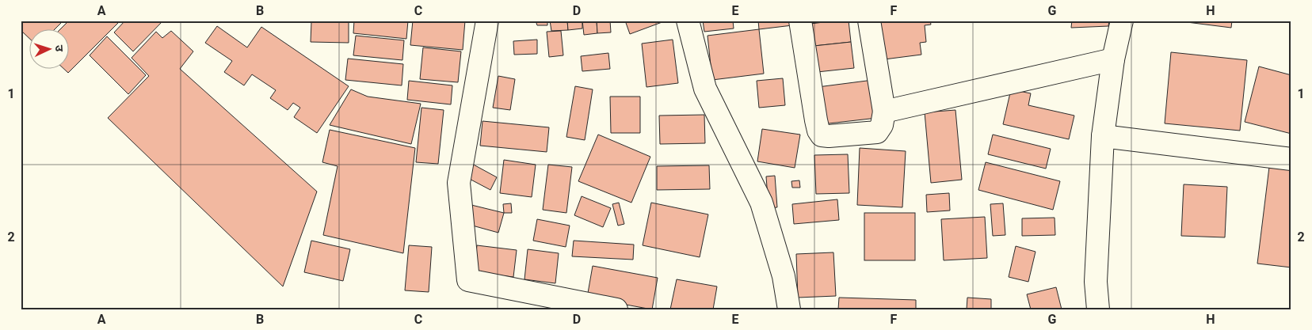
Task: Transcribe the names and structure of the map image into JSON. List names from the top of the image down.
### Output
{
  "north": "right",
  "grid": {
    "columns": [
      "A",
      "B",
      "C",
      "D",
      "E",
      "F",
      "G",
      "H"
    ],
    "rows": ["1", "2"]
  }
}
